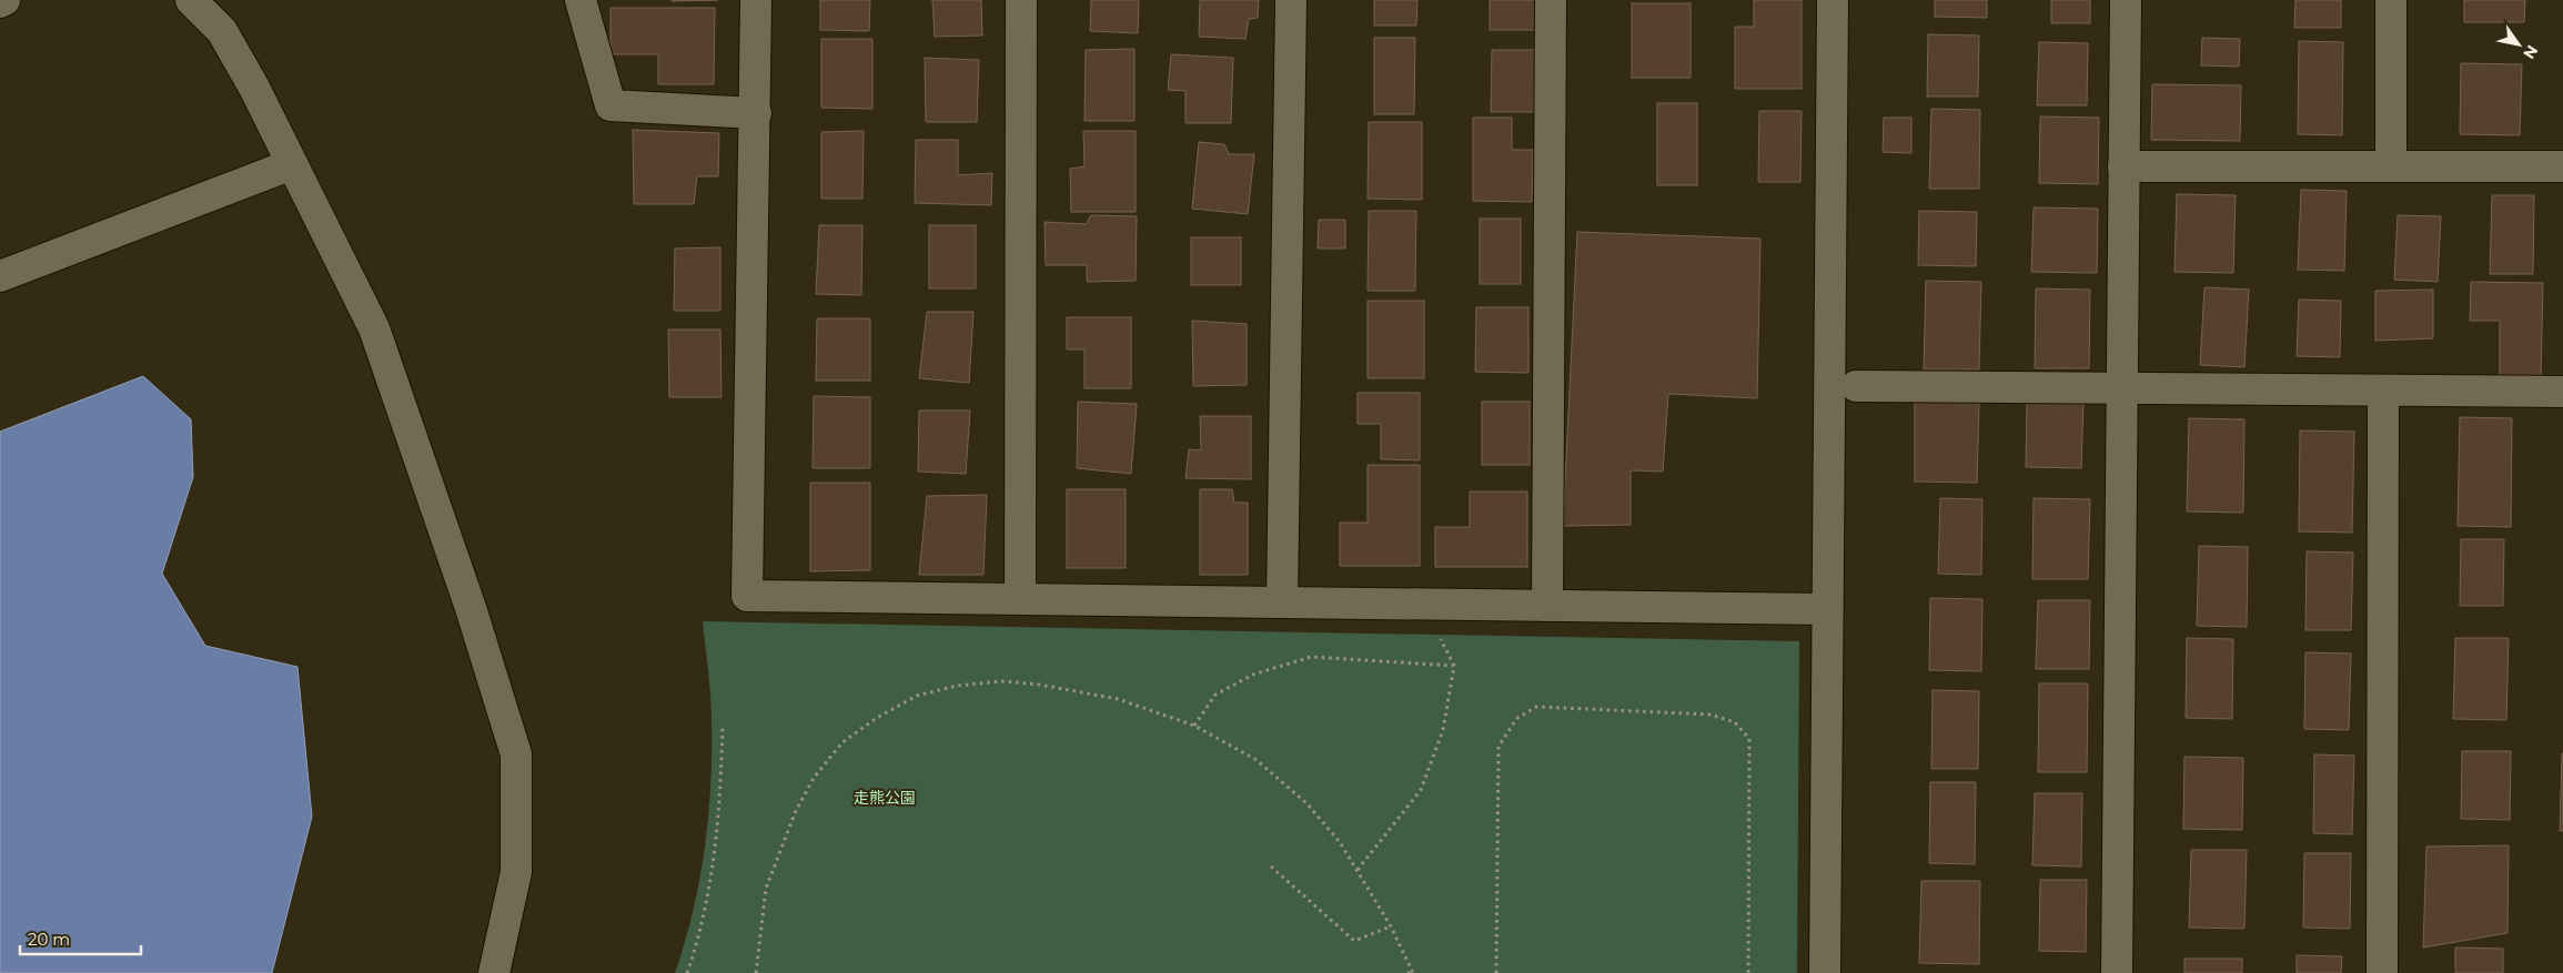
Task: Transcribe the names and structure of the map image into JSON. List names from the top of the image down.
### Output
{
  "parks": ["走熊公園"],
  "scale_bar": "20 m",
  "north": "bottom right"
}
